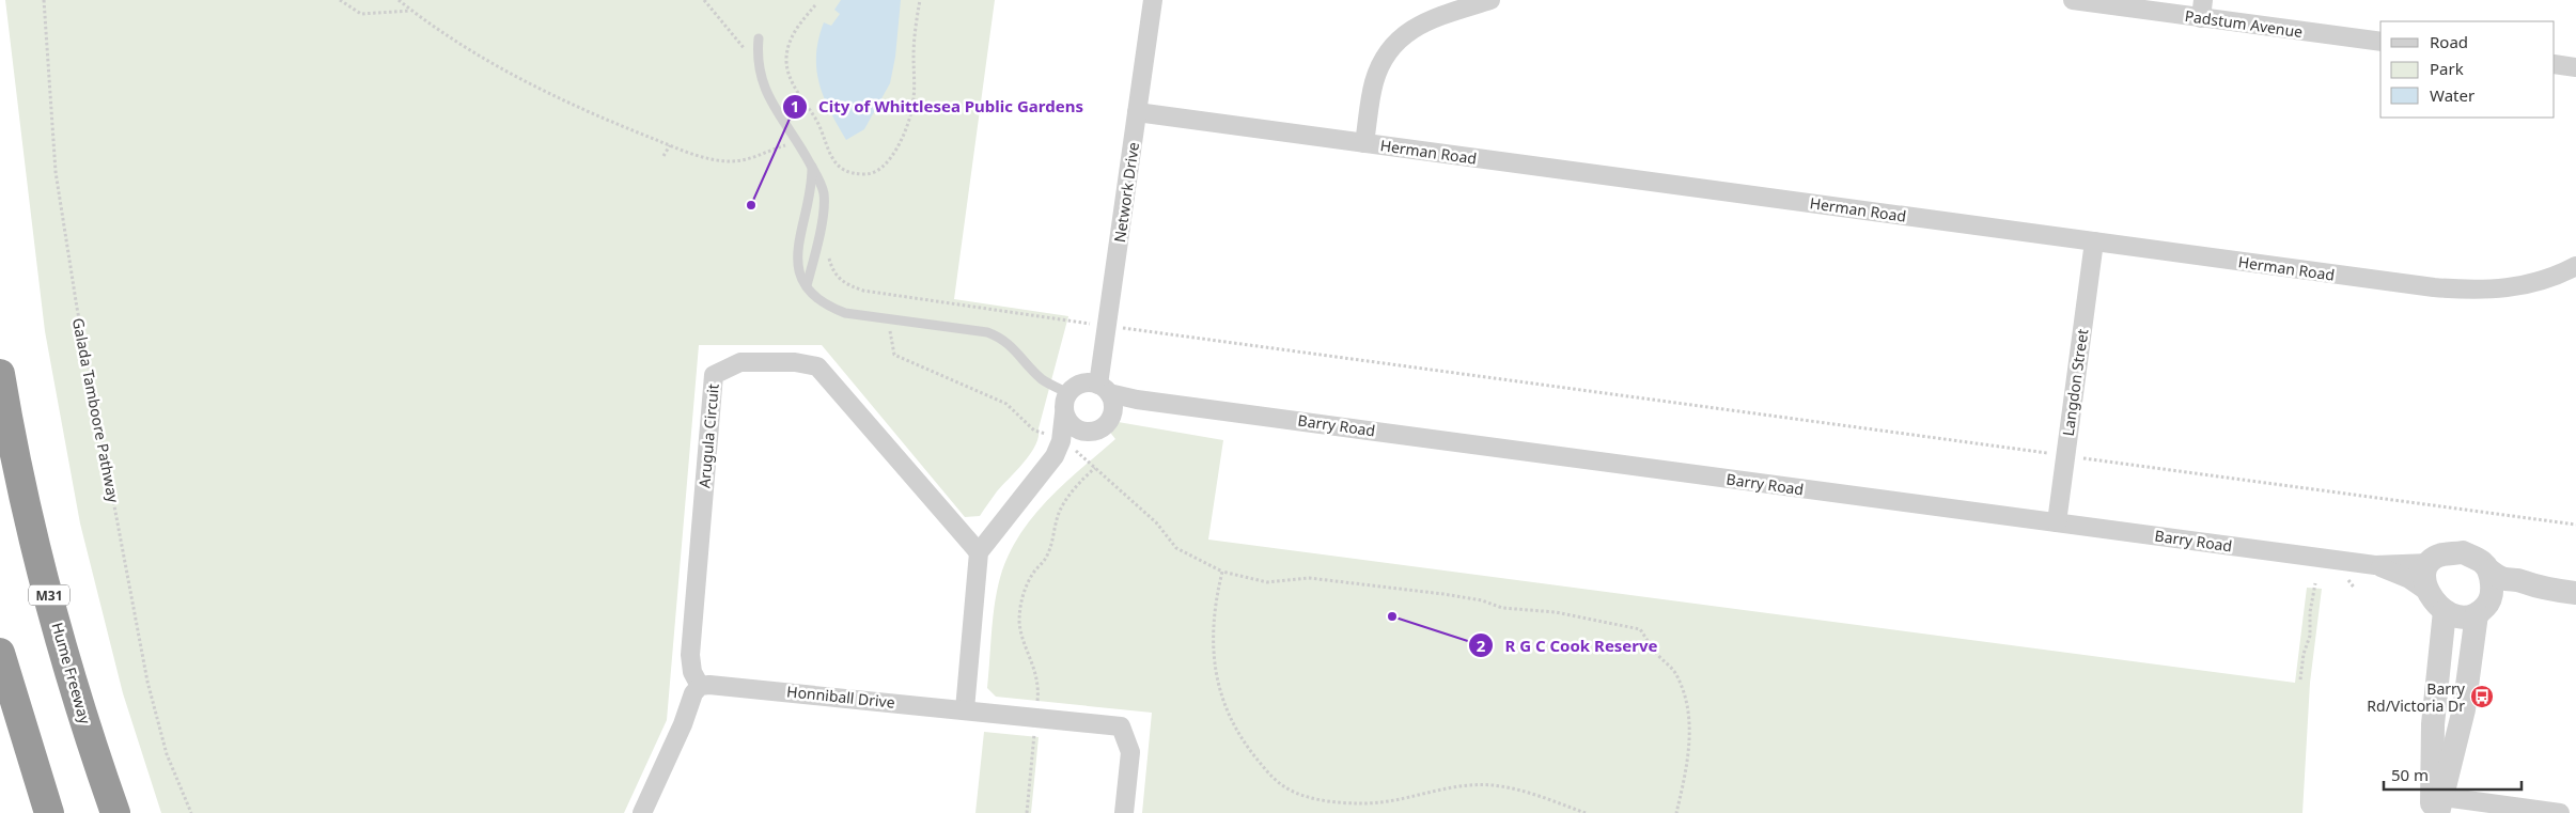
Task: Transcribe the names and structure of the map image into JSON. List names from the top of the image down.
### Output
{
  "streets": {
    "highway": ["M31", "Hume Freeway"],
    "street": [
      "Padstum Avenue",
      "Herman Road",
      "Network Drive",
      "Langdon Street",
      "Barry Road",
      "Arugula Circuit",
      "Honniball Drive"
    ],
    "path": ["Galada Tamboore Pathway"]
  },
  "crossings": [
    ["Herman Road", "Network Drive"],
    ["Herman Road", "Langdon Street"],
    ["Network Drive", "Barry Road"],
    ["Langdon Street", "Barry Road"],
    ["Arugula Circuit", "Honniball Drive"]
  ],
  "places": {
    "other": ["City of Whittlesea Public Gardens", "R G C Cook Reserve"],
    "bus stop": ["Barry Rd/Victoria Dr"]
  },
  "legend": ["Road", "Park", "Water"],
  "scale_bar": "50 m"
}
